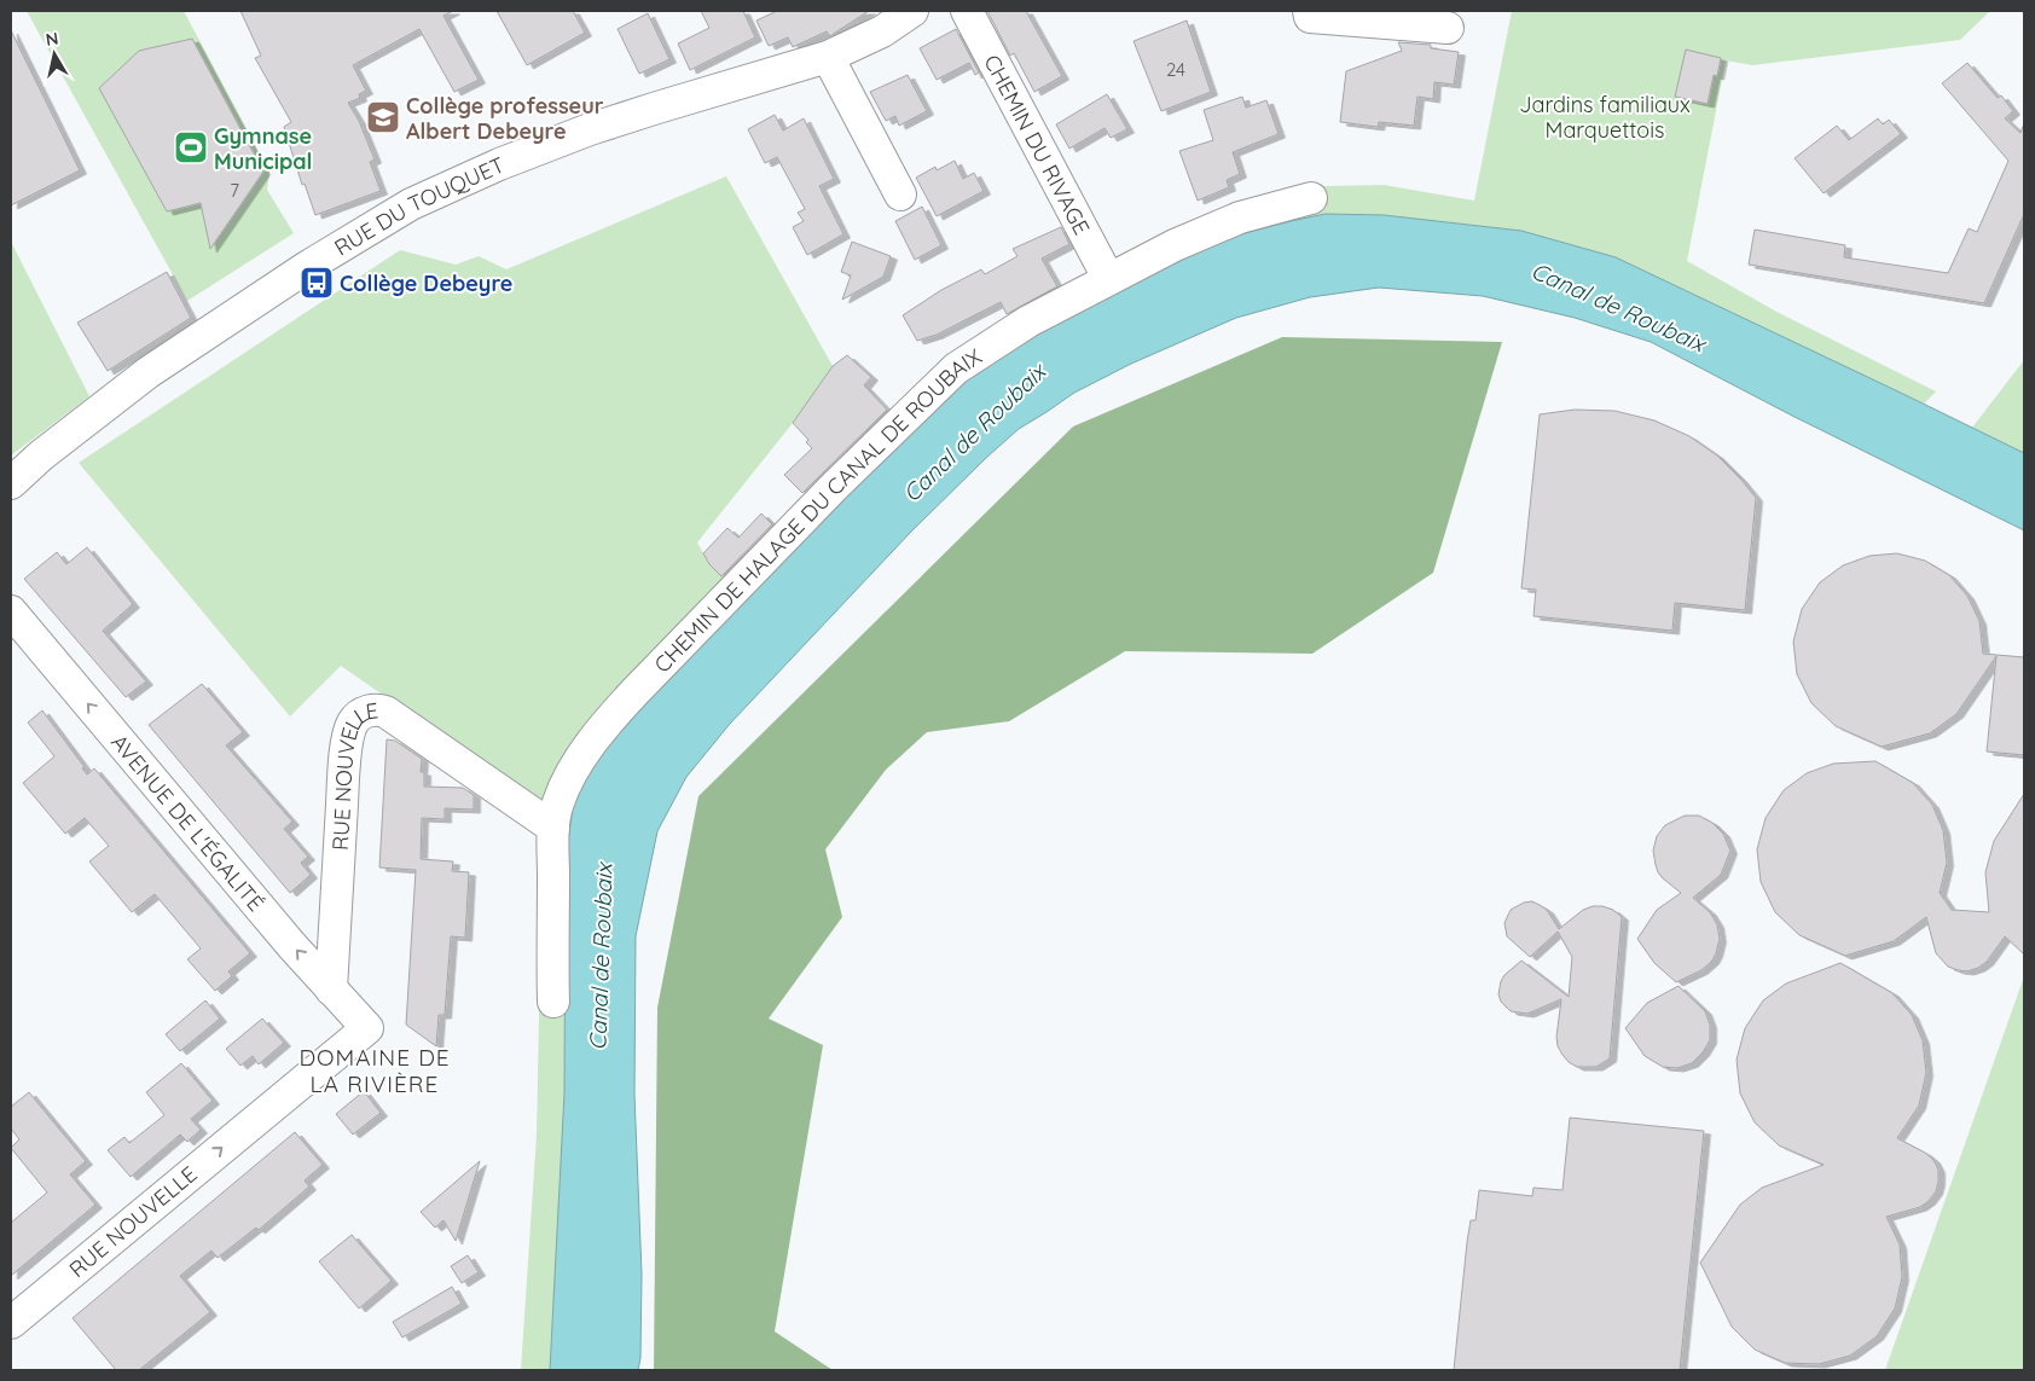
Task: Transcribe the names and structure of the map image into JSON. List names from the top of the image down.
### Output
{
  "streets": {
    "street": [
      "CHEMIN DU RIVAGE",
      "RUE DU TOUQUET",
      "CHEMIN DE HALAGE DU CANAL DE ROUBAIX",
      "RUE NOUVELLE",
      "AVENUE DE L'ÉGALITÉ"
    ]
  },
  "crossings": [
    ["CHEMIN DU RIVAGE", "CHEMIN DE HALAGE DU CANAL DE ROUBAIX"],
    ["CHEMIN DE HALAGE DU CANAL DE ROUBAIX", "RUE NOUVELLE"],
    ["RUE NOUVELLE", "AVENUE DE L'ÉGALITÉ"]
  ],
  "one_way": ["RUE NOUVELLE", "AVENUE DE L'ÉGALITÉ"],
  "districts": ["DOMAINE DE LA RIVIÈRE"],
  "water": ["Canal de Roubaix"],
  "parks": ["Jardins familiaux Marquettois"],
  "places": {
    "school or university": ["Collège professeur Albert Debeyre"],
    "sports": ["Gymnase Municipal"],
    "bus stop": ["Collège Debeyre"]
  },
  "house_numbers": ["24", "7"],
  "north": "top"
}
